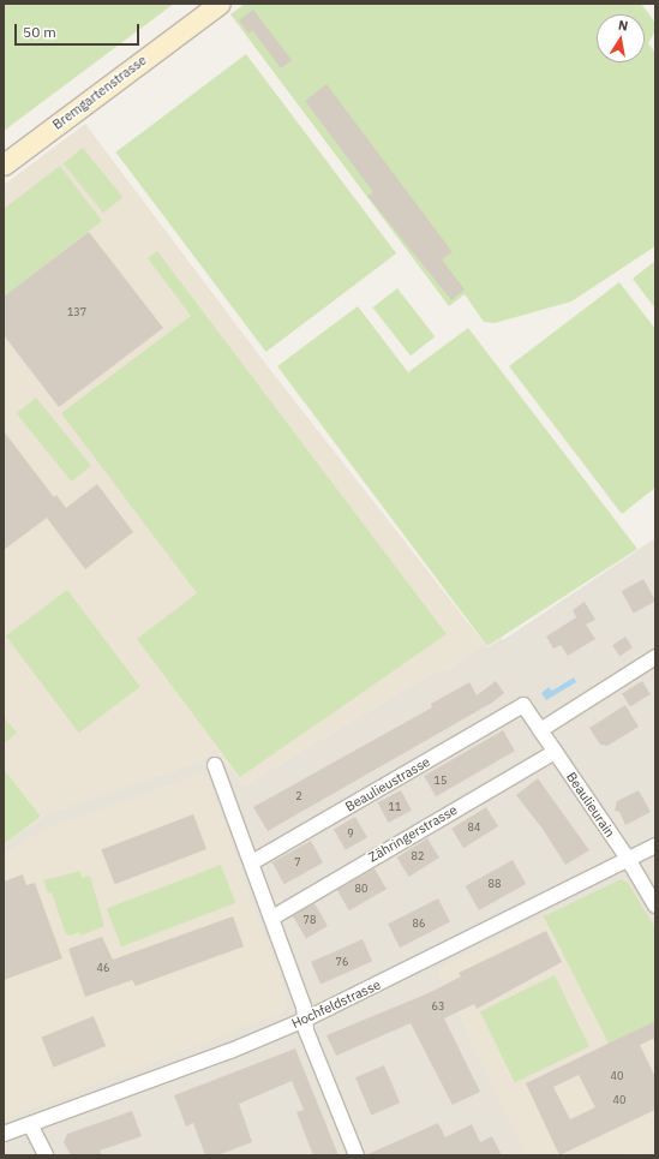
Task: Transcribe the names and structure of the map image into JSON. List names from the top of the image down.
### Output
{
  "streets": {
    "main road": ["Bremgartenstrasse"],
    "street": [
      "Beaulieustrasse",
      "Beaulieurain",
      "Zähringerstrasse",
      "Hochfeldstrasse"
    ]
  },
  "crossings": [
    ["Beaulieustrasse", "Beaulieurain"],
    ["Beaulieurain", "Zähringerstrasse"],
    ["Beaulieurain", "Hochfeldstrasse"]
  ],
  "house_numbers": [
    "137",
    "15",
    "2",
    "11",
    "84",
    "9",
    "82",
    "7",
    "88",
    "80",
    "78",
    "86",
    "76",
    "46",
    "63",
    "40",
    "40"
  ],
  "scale_bar": "50 m",
  "north": "top"
}
